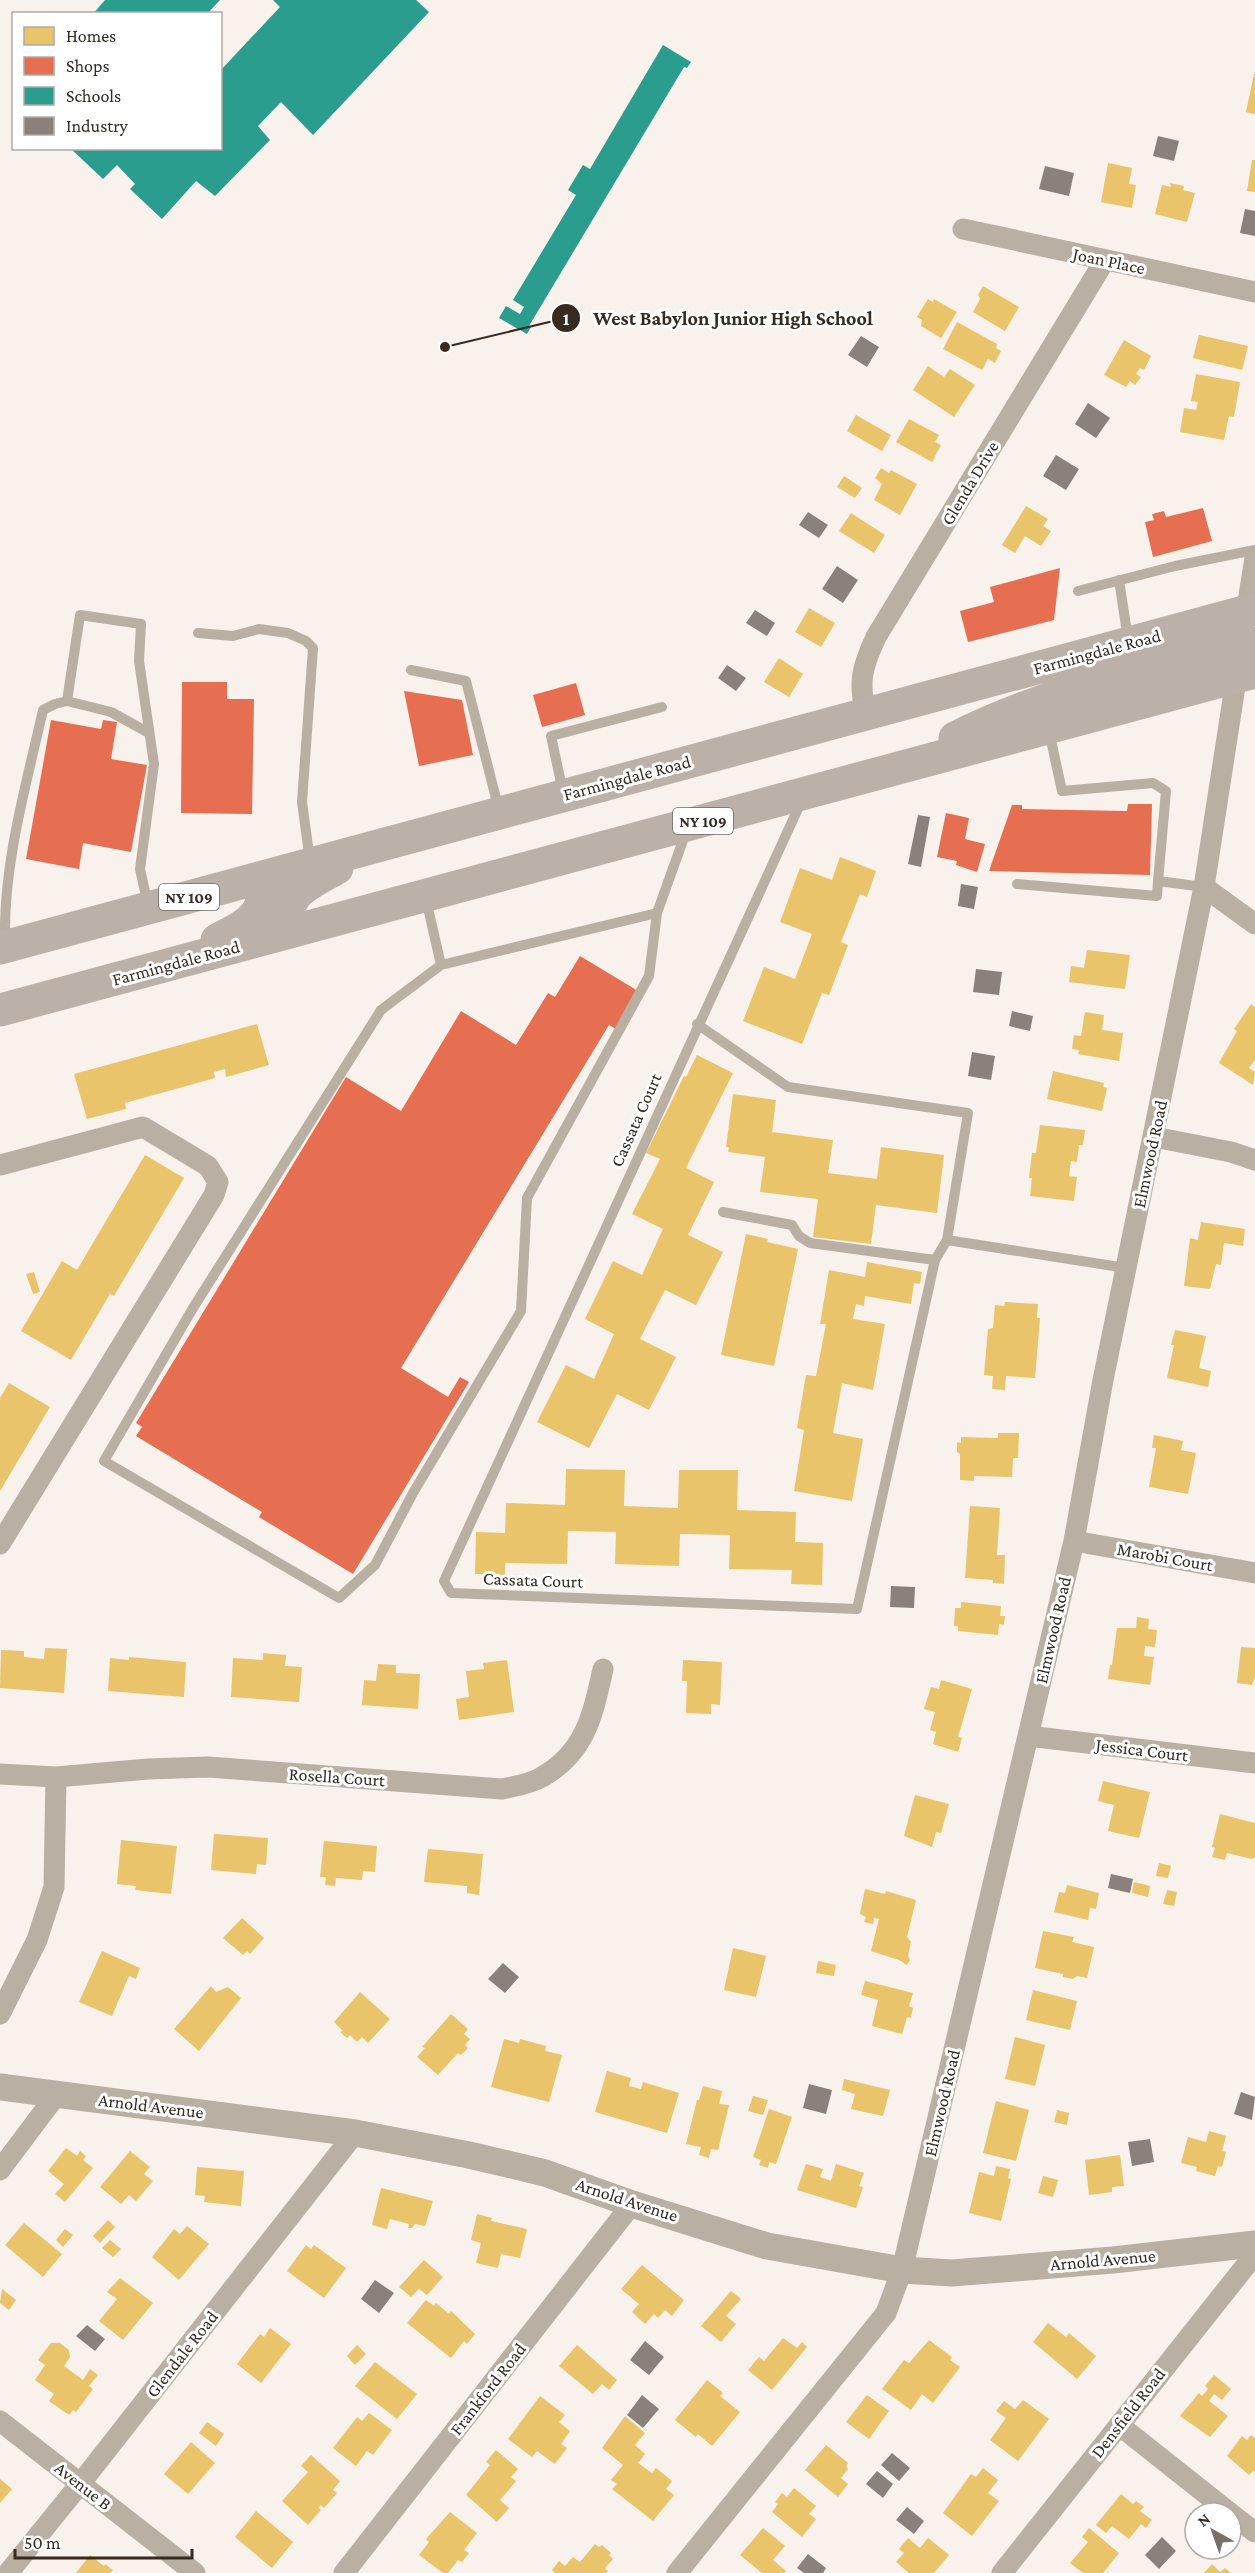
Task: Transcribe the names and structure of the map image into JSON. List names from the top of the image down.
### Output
{
  "streets": {
    "main road": ["Farmingdale Road", "NY 109"],
    "street": [
      "Joan Place",
      "Glenda Drive",
      "Elmwood Road",
      "Marobi Court",
      "Jessica Court",
      "Rosella Court",
      "Arnold Avenue",
      "Glendale Road",
      "Frankford Road",
      "Densfield Road",
      "Avenue B"
    ],
    "lane": ["Cassata Court"]
  },
  "crossings": [
    ["Joan Place", "Glenda Drive"],
    ["Glenda Drive", "Farmingdale Road"],
    ["Farmingdale Road", "Cassata Court"],
    ["Farmingdale Road", "Elmwood Road"],
    ["Elmwood Road", "Marobi Court"],
    ["Elmwood Road", "Jessica Court"],
    ["Elmwood Road", "Arnold Avenue"],
    ["Arnold Avenue", "Glendale Road"],
    ["Arnold Avenue", "Frankford Road"],
    ["Glendale Road", "Avenue B"]
  ],
  "places": ["West Babylon Junior High School"],
  "legend": [
    "Homes",
    "Shops",
    "Schools",
    "Industry"
  ],
  "scale_bar": "50 m",
  "north": "top left"
}
